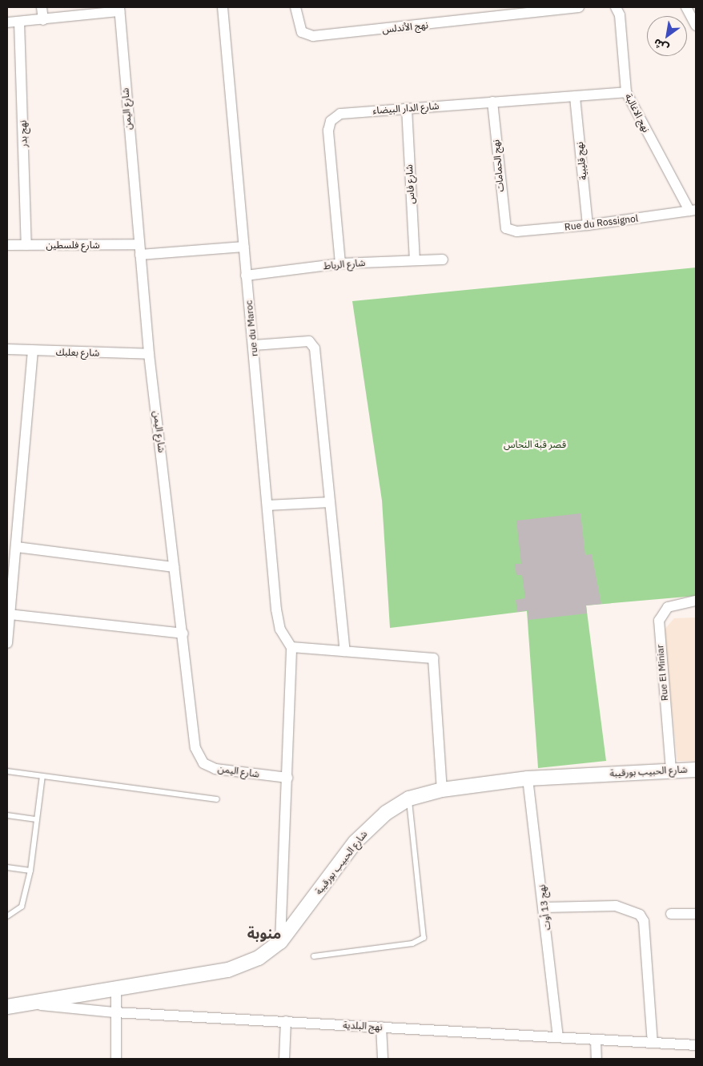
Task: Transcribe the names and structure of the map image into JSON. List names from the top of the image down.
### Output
{
  "streets": {
    "street": [
      "نهج الأندلس",
      "شارع الدار البيضاء",
      "شارع اليمن",
      "نهج الاغالبة",
      "نهج بدر",
      "نهج قليبية",
      "نهج الحمامات",
      "شارع فاس",
      "Rue du Rossignol",
      "شارع فلسطين",
      "شارع الرباط",
      "rue du Maroc",
      "شارع بعلبك",
      "Rue El Miniar",
      "شارع الحبيب بورقيبة",
      "نهج 13 أوت",
      "نهج البلدية"
    ]
  },
  "crossings": [
    ["شارع الدار البيضاء", "نهج الاغالبة"],
    ["شارع الدار البيضاء", "نهج قليبية"],
    ["شارع الدار البيضاء", "نهج الحمامات"],
    ["شارع الدار البيضاء", "شارع فاس"],
    ["شارع الدار البيضاء", "شارع الرباط"],
    ["شارع اليمن", "نهج بدر"],
    ["شارع اليمن", "شارع فلسطين"],
    ["شارع اليمن", "شارع بعلبك"],
    ["نهج الاغالبة", "Rue du Rossignol"],
    ["نهج بدر", "شارع فلسطين"],
    ["نهج قليبية", "Rue du Rossignol"],
    ["نهج الحمامات", "Rue du Rossignol"],
    ["شارع فاس", "شارع الرباط"],
    ["شارع فلسطين", "rue du Maroc"],
    ["شارع الرباط", "rue du Maroc"],
    ["Rue El Miniar", "شارع الحبيب بورقيبة"],
    ["شارع الحبيب بورقيبة", "نهج 13 أوت"],
    ["شارع الحبيب بورقيبة", "نهج البلدية"],
    ["نهج 13 أوت", "نهج البلدية"]
  ],
  "districts": ["منوبة"],
  "parks": ["قصر قبة النحاس"],
  "north": "bottom left"
}
